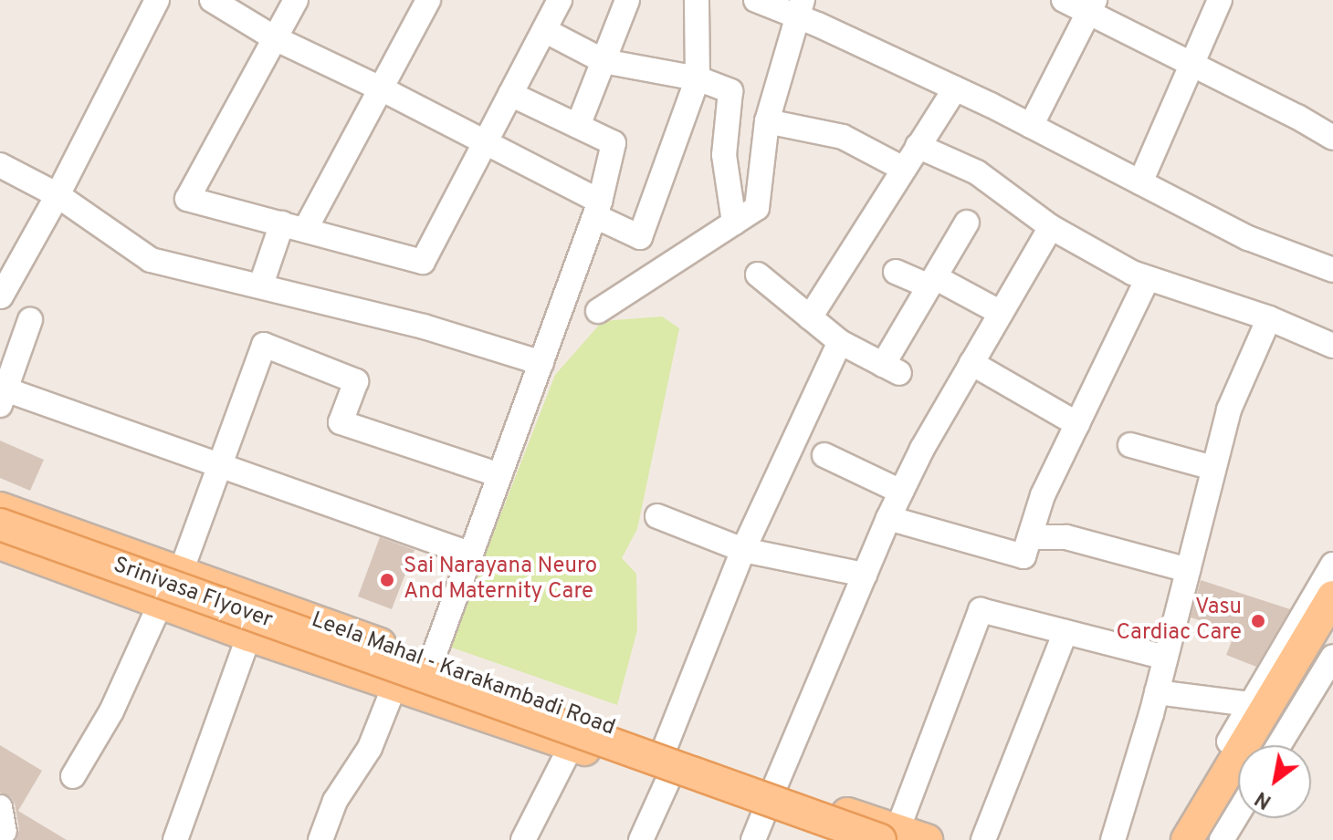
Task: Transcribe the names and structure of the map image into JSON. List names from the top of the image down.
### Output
{
  "streets": {
    "main road": ["Srinivasa Flyover", "Leela Mahal - Karakambadi Road"]
  },
  "crossings": [
    ["Srinivasa Flyover", "Leela Mahal - Karakambadi Road"]
  ],
  "places": ["Sai Narayana Neuro And Maternity Care", "Vasu Cardiac Care"],
  "north": "bottom left"
}
